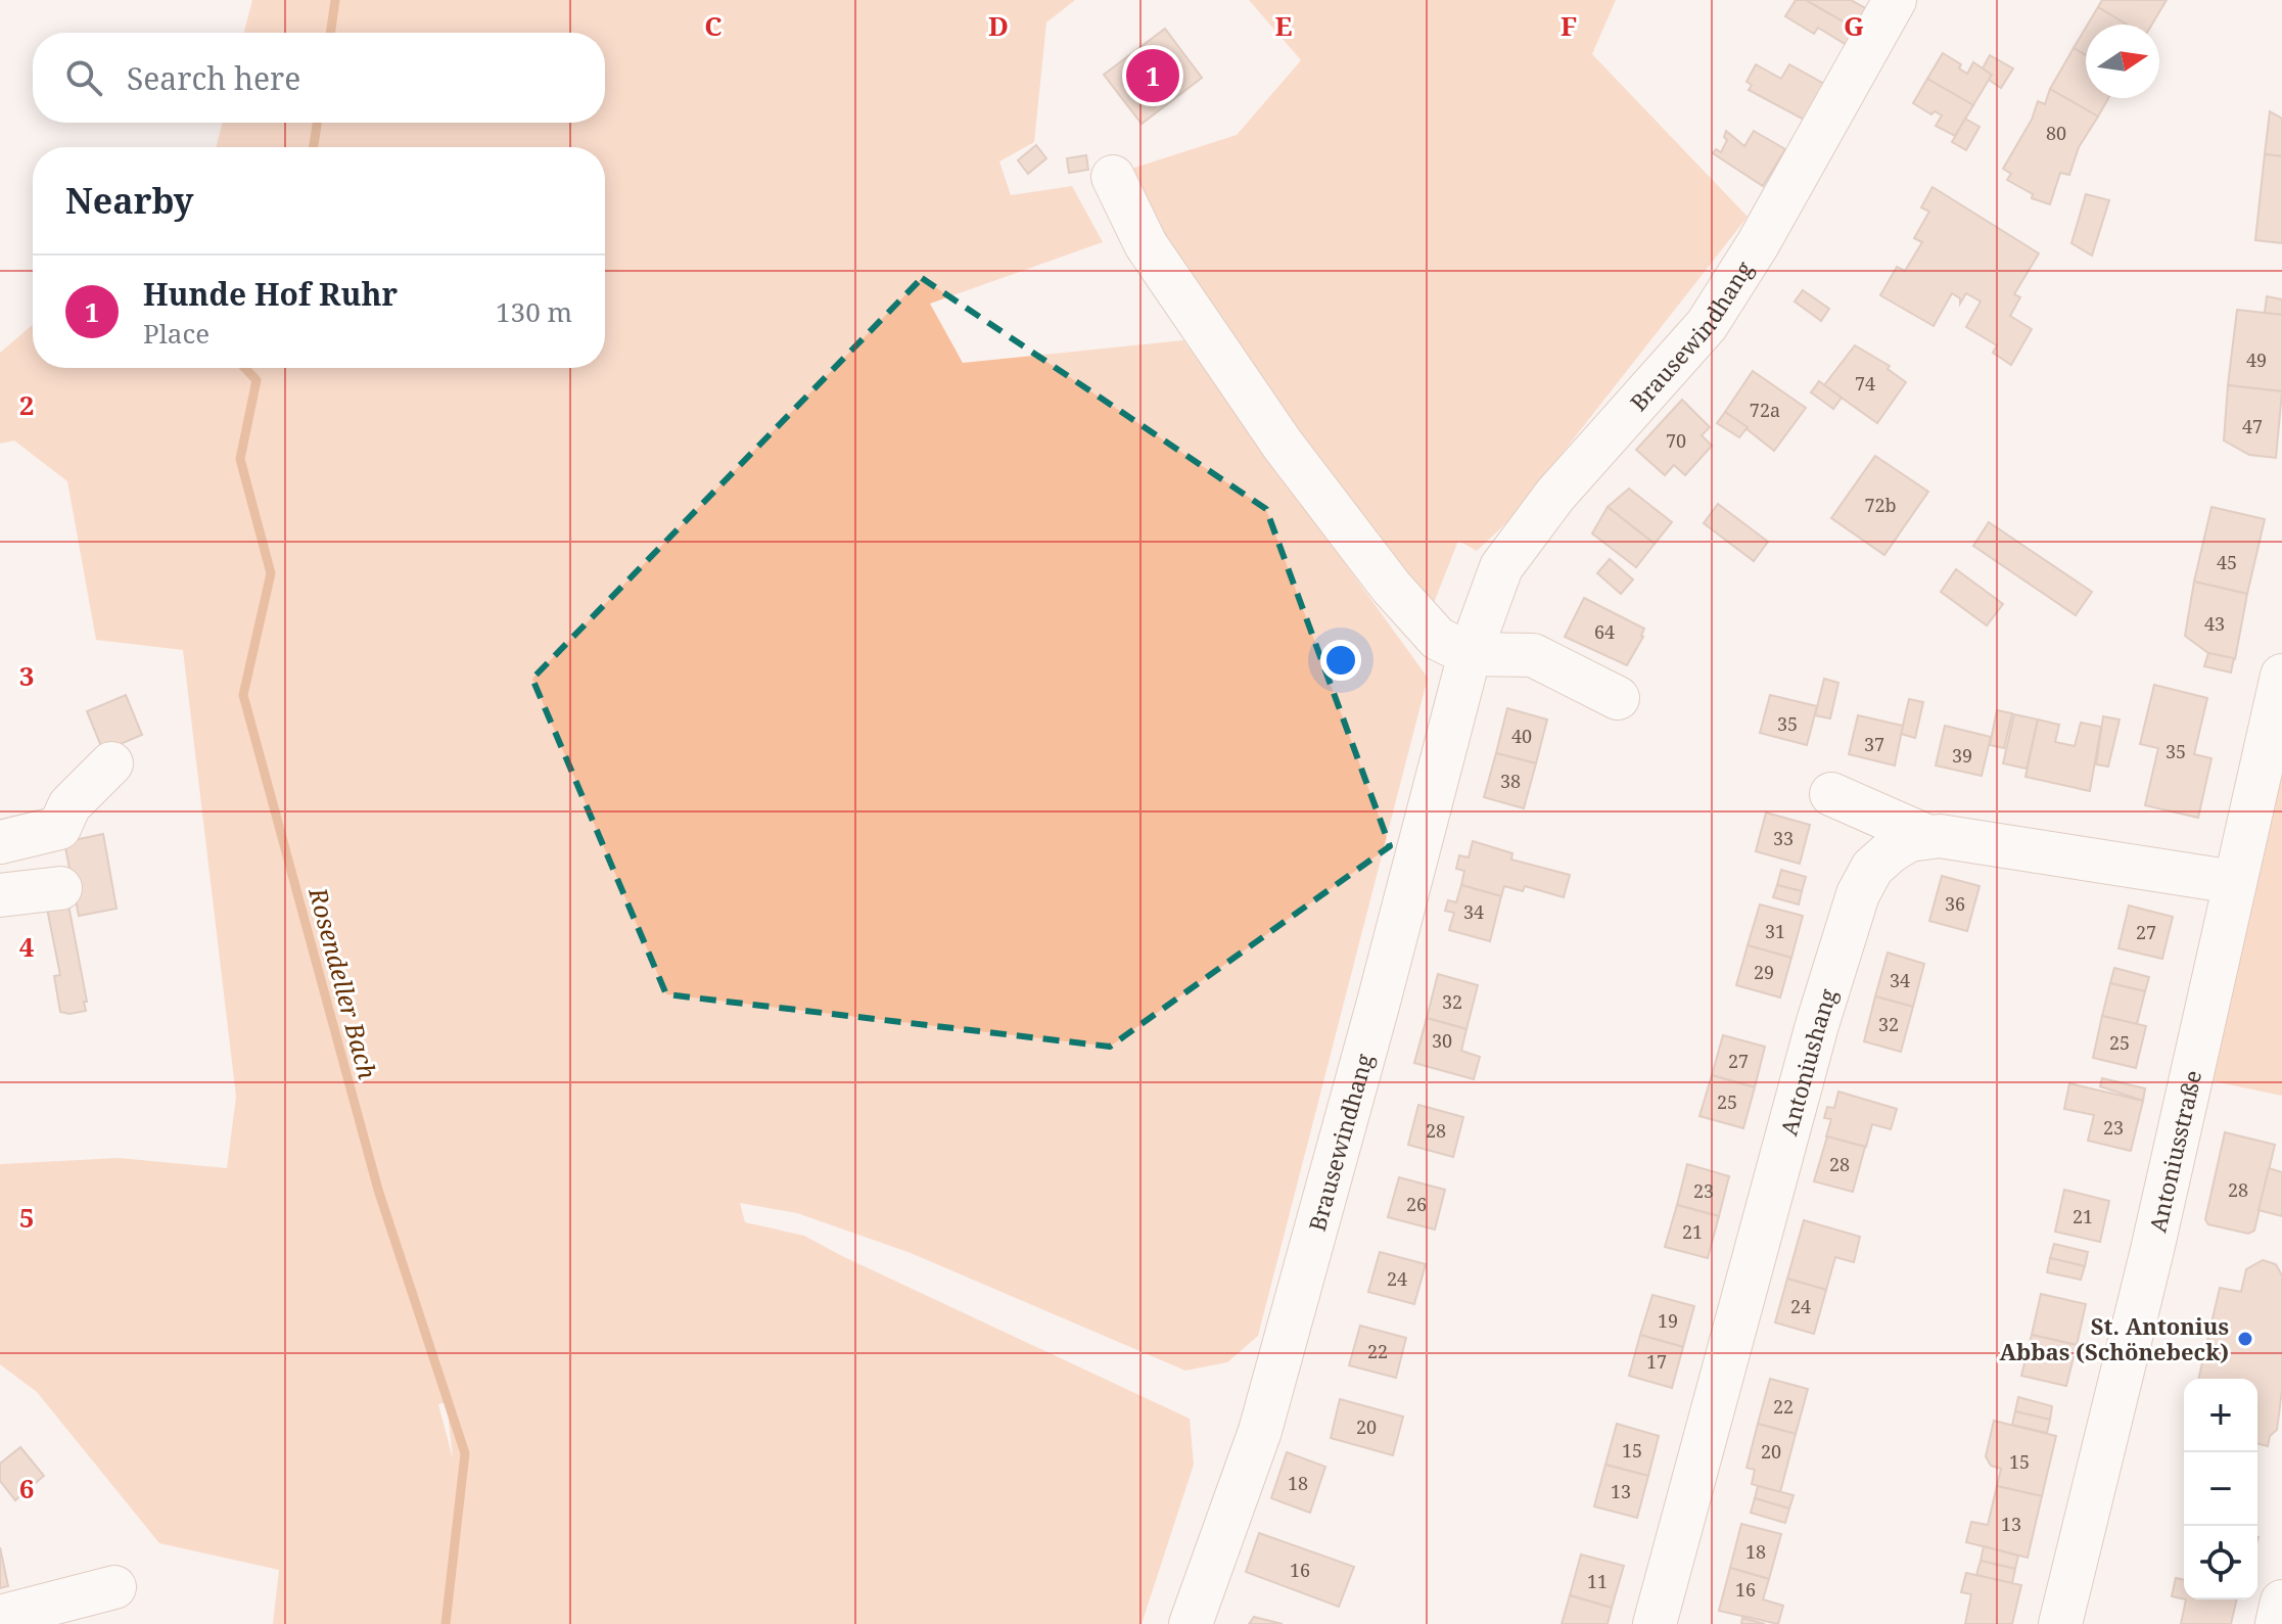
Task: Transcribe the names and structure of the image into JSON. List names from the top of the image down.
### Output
{
  "streets": {
    "street": ["Brausewindhang", "Antoniushang", "Antoniusstraße"]
  },
  "crossings": [
    ["Antoniushang", "Antoniusstraße"]
  ],
  "water": ["Rosendeller Bach"],
  "places": ["St. Antonius Abbas (Schönebeck)"],
  "house_numbers": [
    "80",
    "49",
    "74",
    "72a",
    "47",
    "70",
    "72b",
    "45",
    "43",
    "64",
    "35",
    "40",
    "37",
    "35",
    "39",
    "38",
    "33",
    "36",
    "34",
    "31",
    "27",
    "29",
    "34",
    "32",
    "32",
    "30",
    "25",
    "27",
    "25",
    "23",
    "28",
    "28",
    "28",
    "23",
    "26",
    "21",
    "21",
    "24",
    "24",
    "19",
    "22",
    "17",
    "22",
    "20",
    "15",
    "20",
    "15",
    "18",
    "13",
    "13",
    "18",
    "16",
    "11",
    "16"
  ],
  "north": "right",
  "page": {
    "search": "Search here",
    "pins": "1",
    "heading": "Nearby",
    "list": [
      {
        "mark": "1",
        "name": "Hunde Hof Ruhr",
        "note": "Place",
        "value": "130 m"
      }
    ],
    "map_buttons": ["+", "−"]
  },
  "grid": {
    "columns": [
      "C",
      "D",
      "E",
      "F",
      "G"
    ],
    "rows": [
      "2",
      "3",
      "4",
      "5",
      "6"
    ]
  }
}
